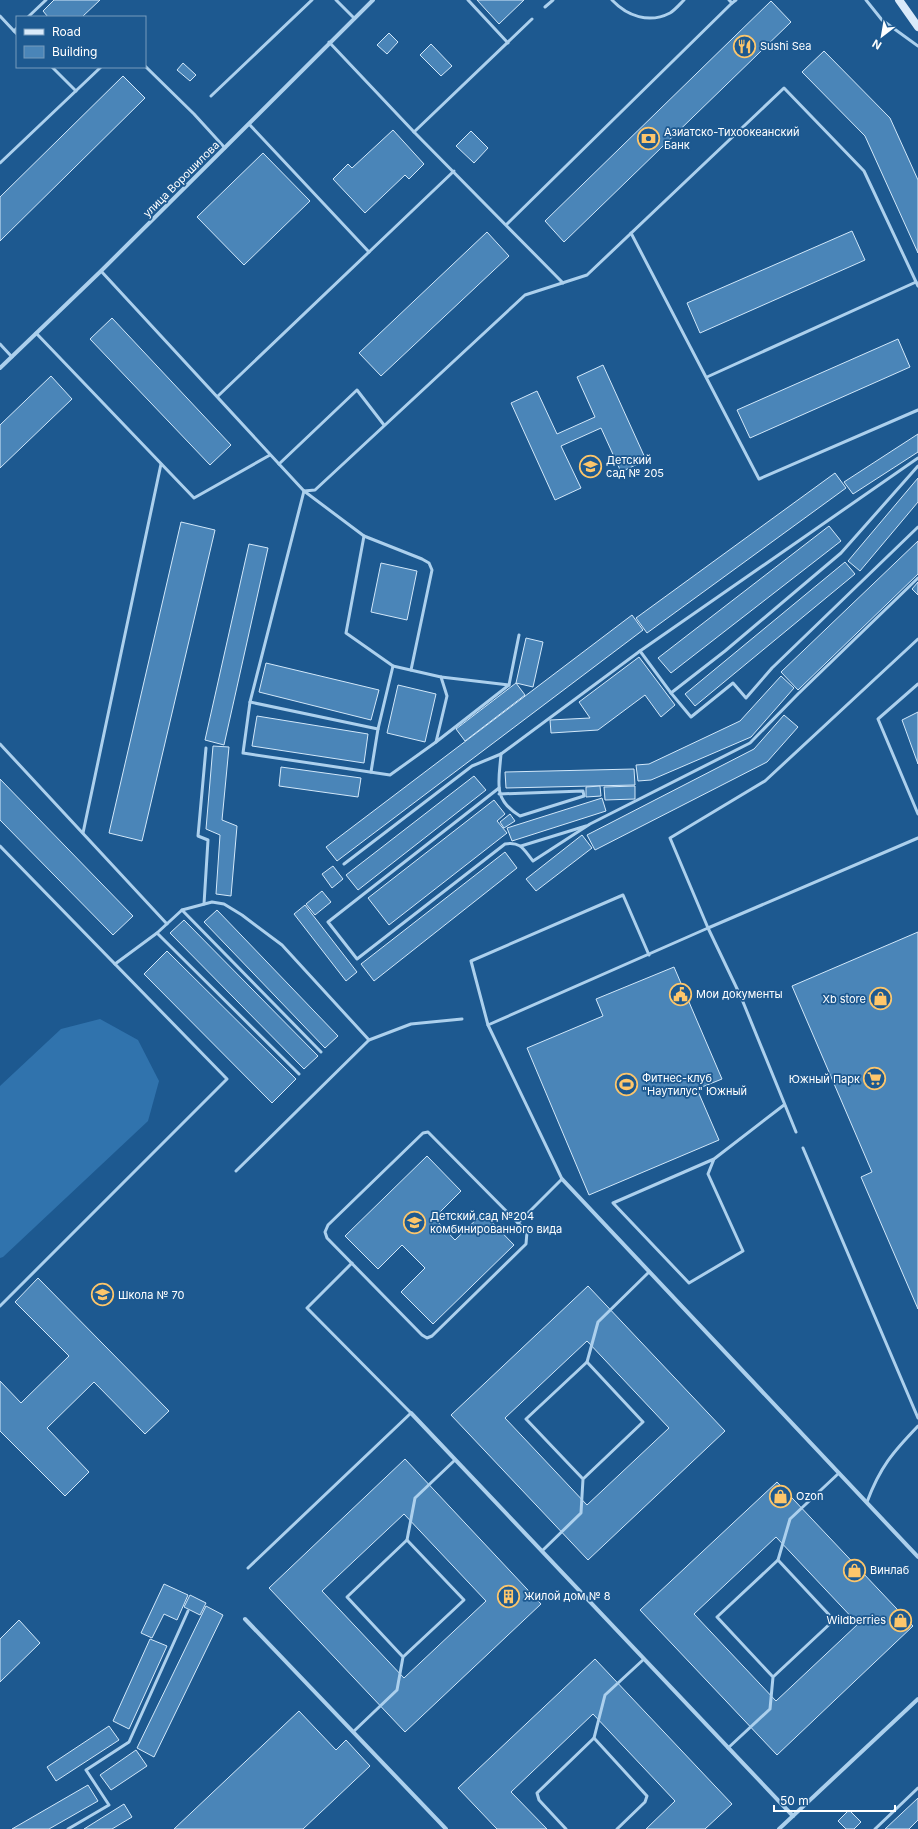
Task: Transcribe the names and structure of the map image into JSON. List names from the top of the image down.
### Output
{
  "streets": {
    "street": ["улица Ворошилова"]
  },
  "places": {
    "restaurant": ["Sushi Sea"],
    "bank": ["Азиатско-Тихоокеанский Банк"],
    "school or university": ["Детский сад № 205", "Детский сад №204 комбинированного вида", "Школа № 70"],
    "public building": ["Мои документы"],
    "shop": [
      "Xb store",
      "Ozon",
      "Винлаб",
      "Wildberries"
    ],
    "supermarket": ["Южный Парк"],
    "sports": ["Фитнес-клуб \"Наутилус\" Южный"],
    "building": ["Жилой дом № 8"]
  },
  "legend": ["Road", "Building"],
  "scale_bar": "50 m",
  "north": "bottom left"
}
